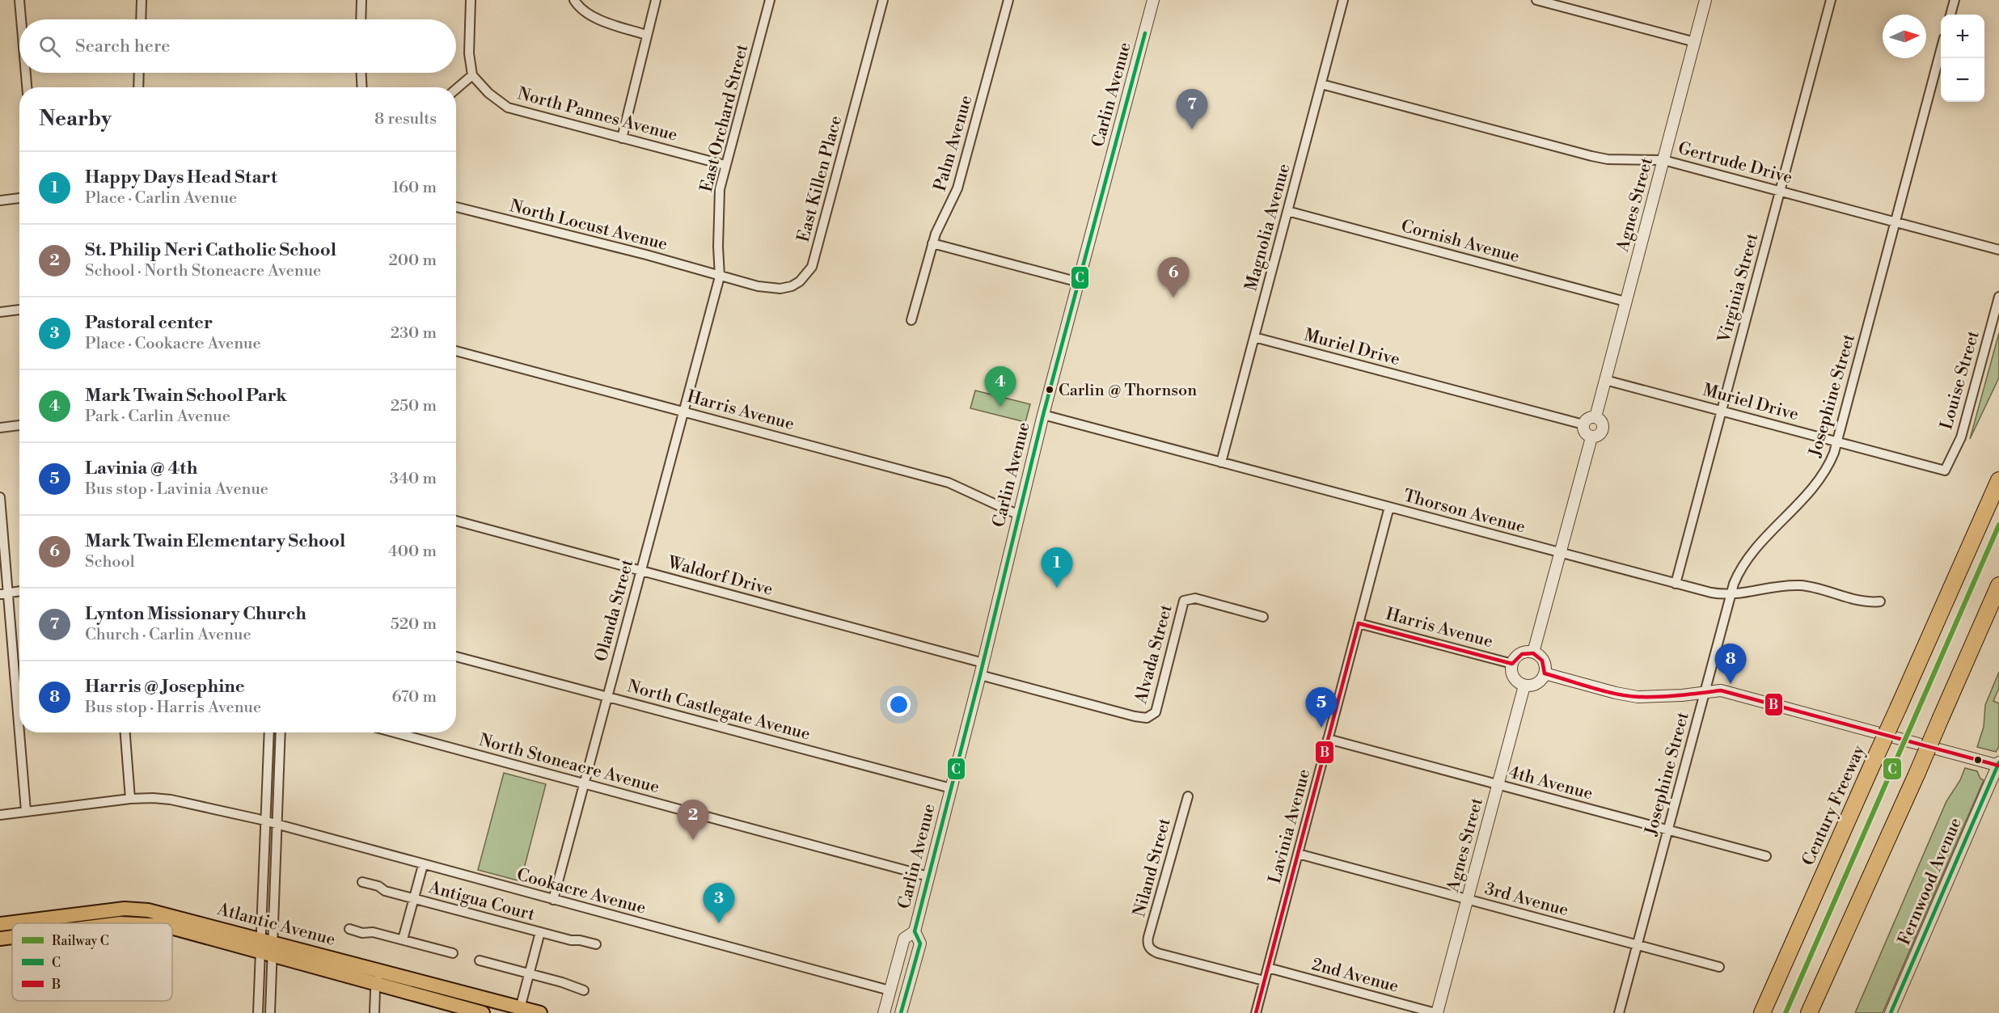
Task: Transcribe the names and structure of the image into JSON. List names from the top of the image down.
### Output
{
  "streets": {
    "highway": ["Century Freeway"],
    "main road": ["Atlantic Avenue"],
    "street": [
      "Carlin Avenue",
      "North Pannes Avenue",
      "East Orchard Street",
      "Palm Avenue",
      "Gertrude Drive",
      "East Killen Place",
      "Agnes Street",
      "North Locust Avenue",
      "Magnolia Avenue",
      "Cornish Avenue",
      "Virginia Street",
      "Muriel Drive",
      "Louise Street",
      "Josephine Street",
      "Harris Avenue",
      "Thorson Avenue",
      "Waldorf Drive",
      "Olanda Street",
      "Alvada Street",
      "North Castlegate Avenue",
      "North Stoneacre Avenue",
      "4th Avenue",
      "Lavinia Avenue",
      "Niland Street",
      "Fernwood Avenue",
      "Cookacre Avenue",
      "3rd Avenue",
      "Antigua Court",
      "2nd Avenue"
    ]
  },
  "crossings": [
    ["Carlin Avenue", "Harris Avenue"],
    ["Carlin Avenue", "Thorson Avenue"],
    ["Carlin Avenue", "Waldorf Drive"],
    ["Carlin Avenue", "Alvada Street"],
    ["Carlin Avenue", "North Castlegate Avenue"],
    ["Carlin Avenue", "North Stoneacre Avenue"],
    ["Carlin Avenue", "Cookacre Avenue"],
    ["North Pannes Avenue", "East Orchard Street"],
    ["East Orchard Street", "East Killen Place"],
    ["East Orchard Street", "North Locust Avenue"],
    ["East Orchard Street", "Olanda Street"],
    ["Gertrude Drive", "Agnes Street"],
    ["Gertrude Drive", "Magnolia Avenue"],
    ["Gertrude Drive", "Virginia Street"],
    ["Gertrude Drive", "Josephine Street"],
    ["East Killen Place", "North Locust Avenue"],
    ["Agnes Street", "Cornish Avenue"],
    ["Agnes Street", "Muriel Drive"],
    ["Agnes Street", "Harris Avenue"],
    ["Agnes Street", "4th Avenue"],
    ["Agnes Street", "3rd Avenue"],
    ["Agnes Street", "2nd Avenue"],
    ["Magnolia Avenue", "Cornish Avenue"],
    ["Magnolia Avenue", "Muriel Drive"],
    ["Magnolia Avenue", "Thorson Avenue"],
    ["Virginia Street", "Muriel Drive"],
    ["Virginia Street", "Thorson Avenue"],
    ["Muriel Drive", "Louise Street"],
    ["Muriel Drive", "Josephine Street"],
    ["Josephine Street", "Thorson Avenue"],
    ["Josephine Street", "4th Avenue"],
    ["Josephine Street", "3rd Avenue"],
    ["Harris Avenue", "Olanda Street"],
    ["Harris Avenue", "Lavinia Avenue"],
    ["Thorson Avenue", "Lavinia Avenue"],
    ["Waldorf Drive", "Olanda Street"],
    ["Olanda Street", "North Castlegate Avenue"],
    ["Olanda Street", "North Stoneacre Avenue"],
    ["Olanda Street", "Cookacre Avenue"],
    ["4th Avenue", "Lavinia Avenue"],
    ["Lavinia Avenue", "Niland Street"],
    ["Lavinia Avenue", "3rd Avenue"],
    ["Lavinia Avenue", "2nd Avenue"]
  ],
  "places": ["Carlin @ Thornson"],
  "lines": ["transit line C", "rail line C", "transit line B"],
  "legend": ["Railway C", "C", "B"],
  "north": "right",
  "page": {
    "map_buttons": ["+", "−"],
    "search": "Search here",
    "heading": ["Nearby", "8 results"],
    "pins": [
      "7",
      "6",
      "4",
      "1",
      "8",
      "5",
      "2",
      "3"
    ],
    "list": [
      {
        "mark": "1",
        "name": "Happy Days Head Start",
        "note": "Place · Carlin Avenue",
        "value": "160 m"
      },
      {
        "mark": "2",
        "name": "St. Philip Neri Catholic School",
        "note": "School · North Stoneacre Avenue",
        "value": "200 m"
      },
      {
        "mark": "3",
        "name": "Pastoral center",
        "note": "Place · Cookacre Avenue",
        "value": "230 m"
      },
      {
        "mark": "4",
        "name": "Mark Twain School Park",
        "note": "Park · Carlin Avenue",
        "value": "250 m"
      },
      {
        "mark": "5",
        "name": "Lavinia @ 4th",
        "note": "Bus stop · Lavinia Avenue",
        "value": "340 m"
      },
      {
        "mark": "6",
        "name": "Mark Twain Elementary School",
        "note": "School",
        "value": "400 m"
      },
      {
        "mark": "7",
        "name": "Lynton Missionary Church",
        "note": "Church · Carlin Avenue",
        "value": "520 m"
      },
      {
        "mark": "8",
        "name": "Harris @ Josephine",
        "note": "Bus stop · Harris Avenue",
        "value": "670 m"
      }
    ]
  }
}
